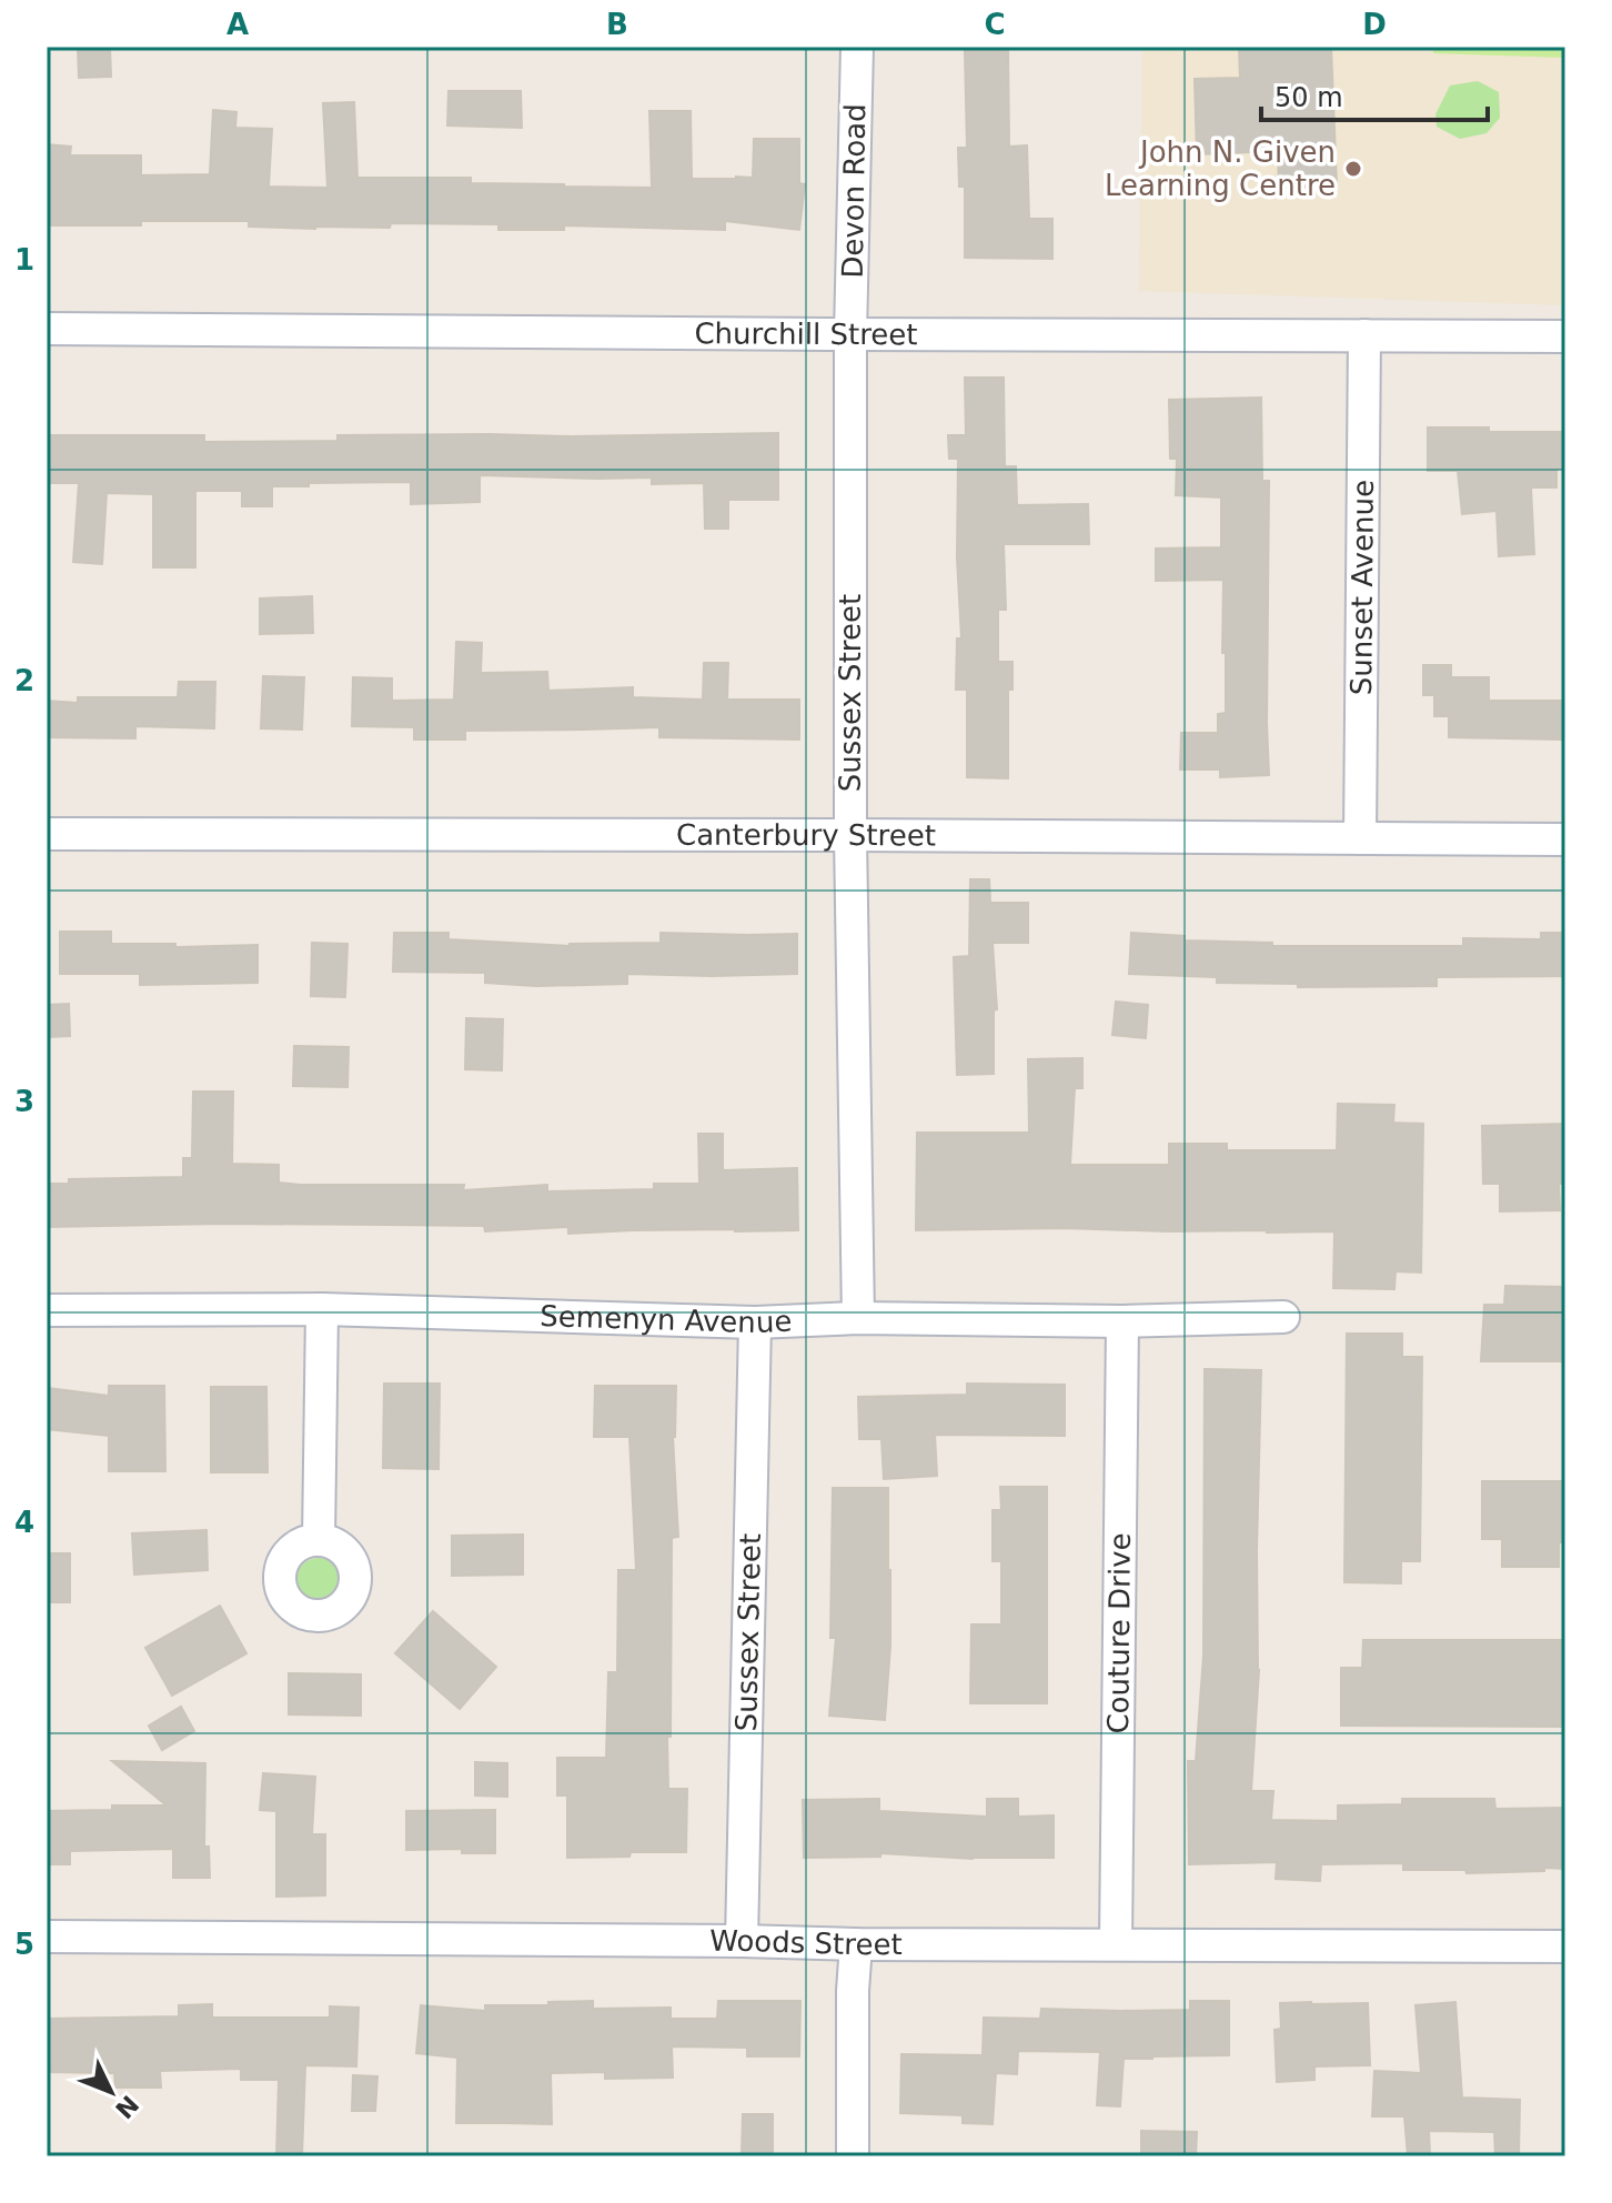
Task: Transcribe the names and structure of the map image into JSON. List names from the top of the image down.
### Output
{
  "streets": {
    "street": [
      "Devon Road",
      "Churchill Street",
      "Sunset Avenue",
      "Sussex Street",
      "Canterbury Street",
      "Semenyn Avenue",
      "Couture Drive",
      "Woods Street"
    ]
  },
  "crossings": [
    ["Devon Road", "Churchill Street"],
    ["Devon Road", "Sussex Street"],
    ["Churchill Street", "Sunset Avenue"],
    ["Churchill Street", "Sussex Street"],
    ["Sunset Avenue", "Canterbury Street"],
    ["Sussex Street", "Canterbury Street"],
    ["Sussex Street", "Semenyn Avenue"],
    ["Sussex Street", "Woods Street"],
    ["Semenyn Avenue", "Couture Drive"],
    ["Couture Drive", "Woods Street"]
  ],
  "places": ["John N. Given Learning Centre"],
  "scale_bar": "50 m",
  "north": "bottom right",
  "grid": {
    "columns": [
      "A",
      "B",
      "C",
      "D"
    ],
    "rows": [
      "1",
      "2",
      "3",
      "4",
      "5"
    ]
  }
}
